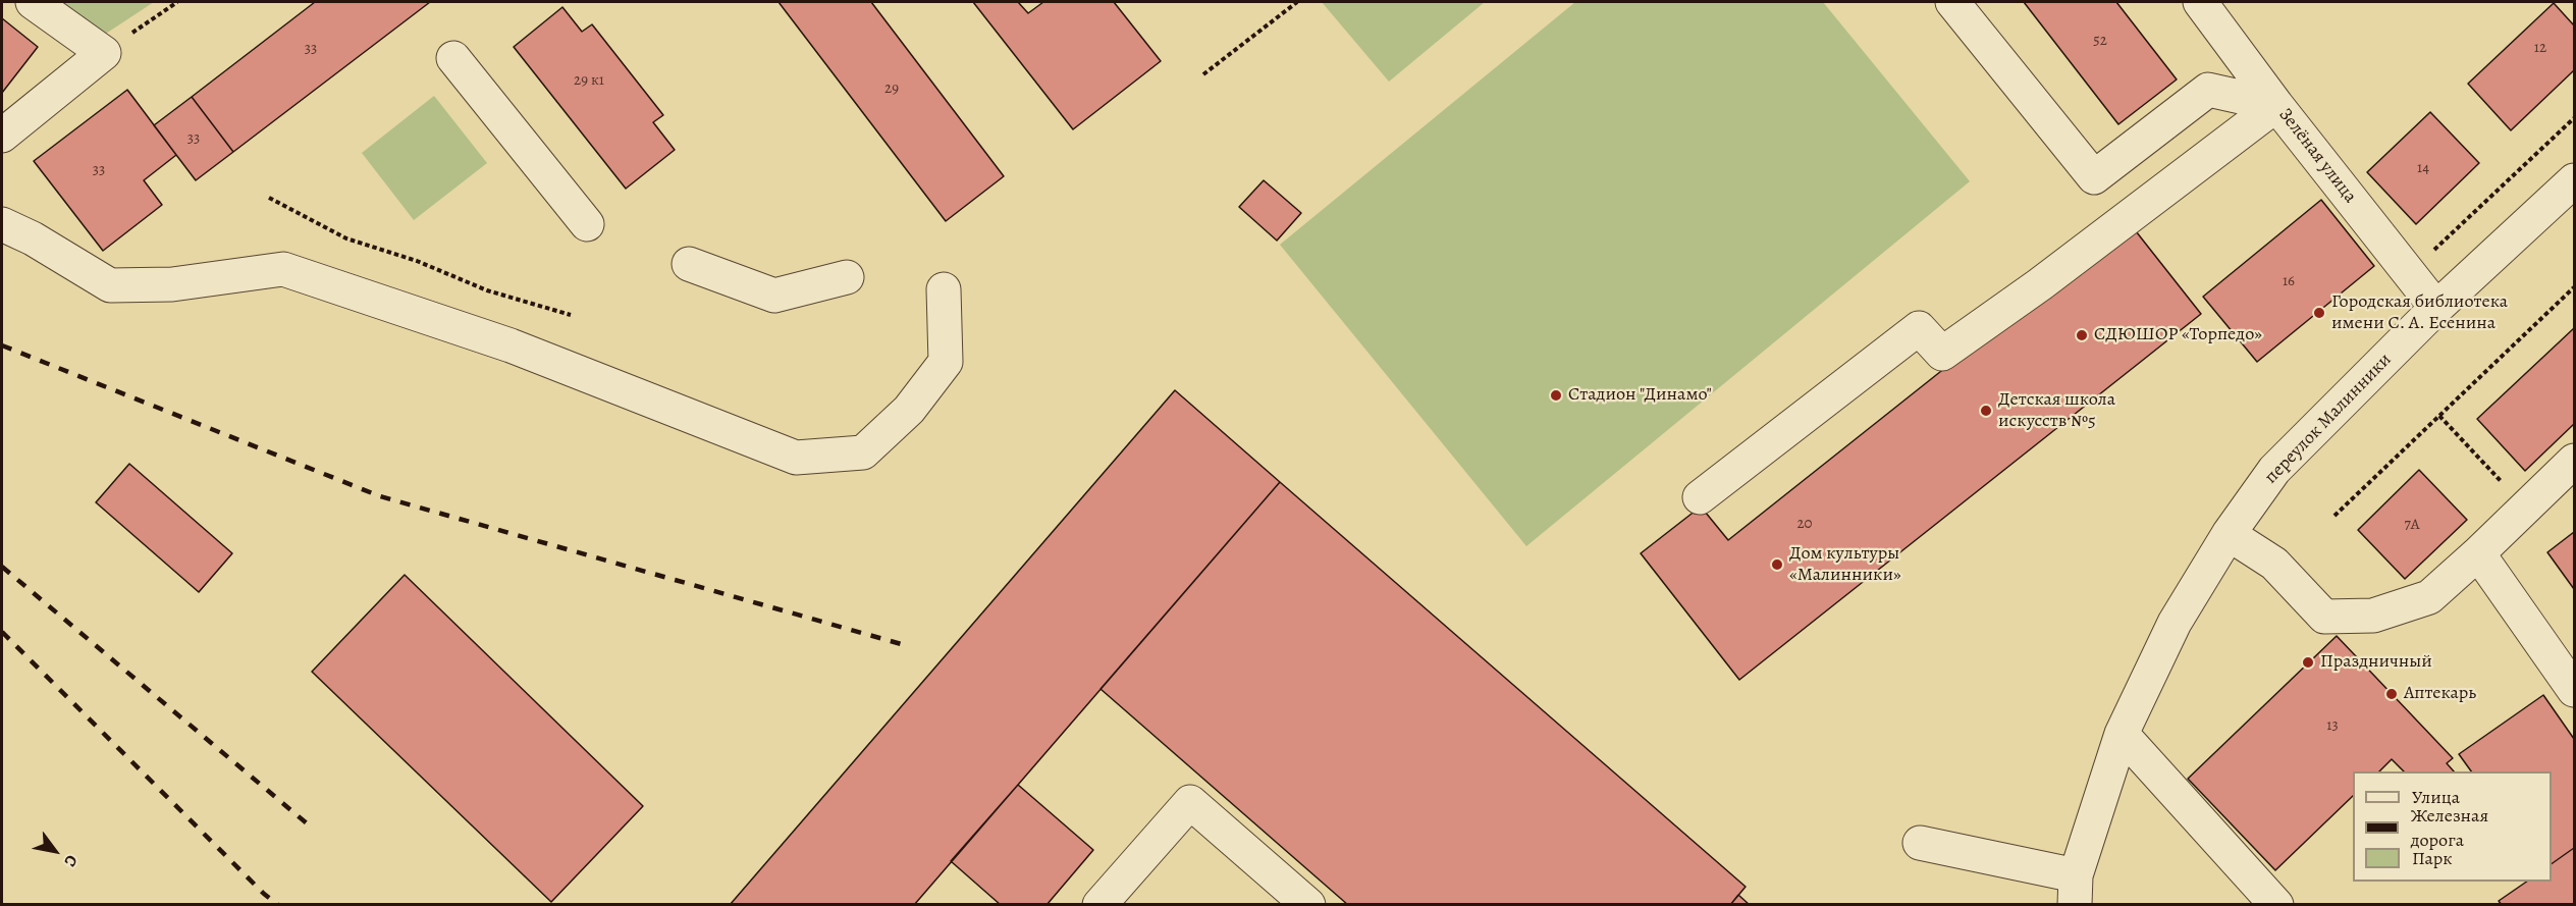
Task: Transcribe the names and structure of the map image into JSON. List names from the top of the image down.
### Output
{
  "streets": {
    "street": ["Зелёная улица", "переулок Малинники"]
  },
  "crossings": [
    ["Зелёная улица", "переулок Малинники"]
  ],
  "places": [
    "Городская библиотека имени С. А. Есенина",
    "СДЮШОР «Торпедо»",
    "Стадион \"Динамо\"",
    "Детская школа искусств №5",
    "Дом культуры «Малинники»",
    "Праздничный",
    "Аптекарь"
  ],
  "house_numbers": [
    "52",
    "12",
    "33",
    "29 к1",
    "29",
    "33",
    "14",
    "33",
    "16",
    "20",
    "7А",
    "13"
  ],
  "legend": ["Улица", "Железная дорога", "Парк"],
  "north": "bottom right"
}
